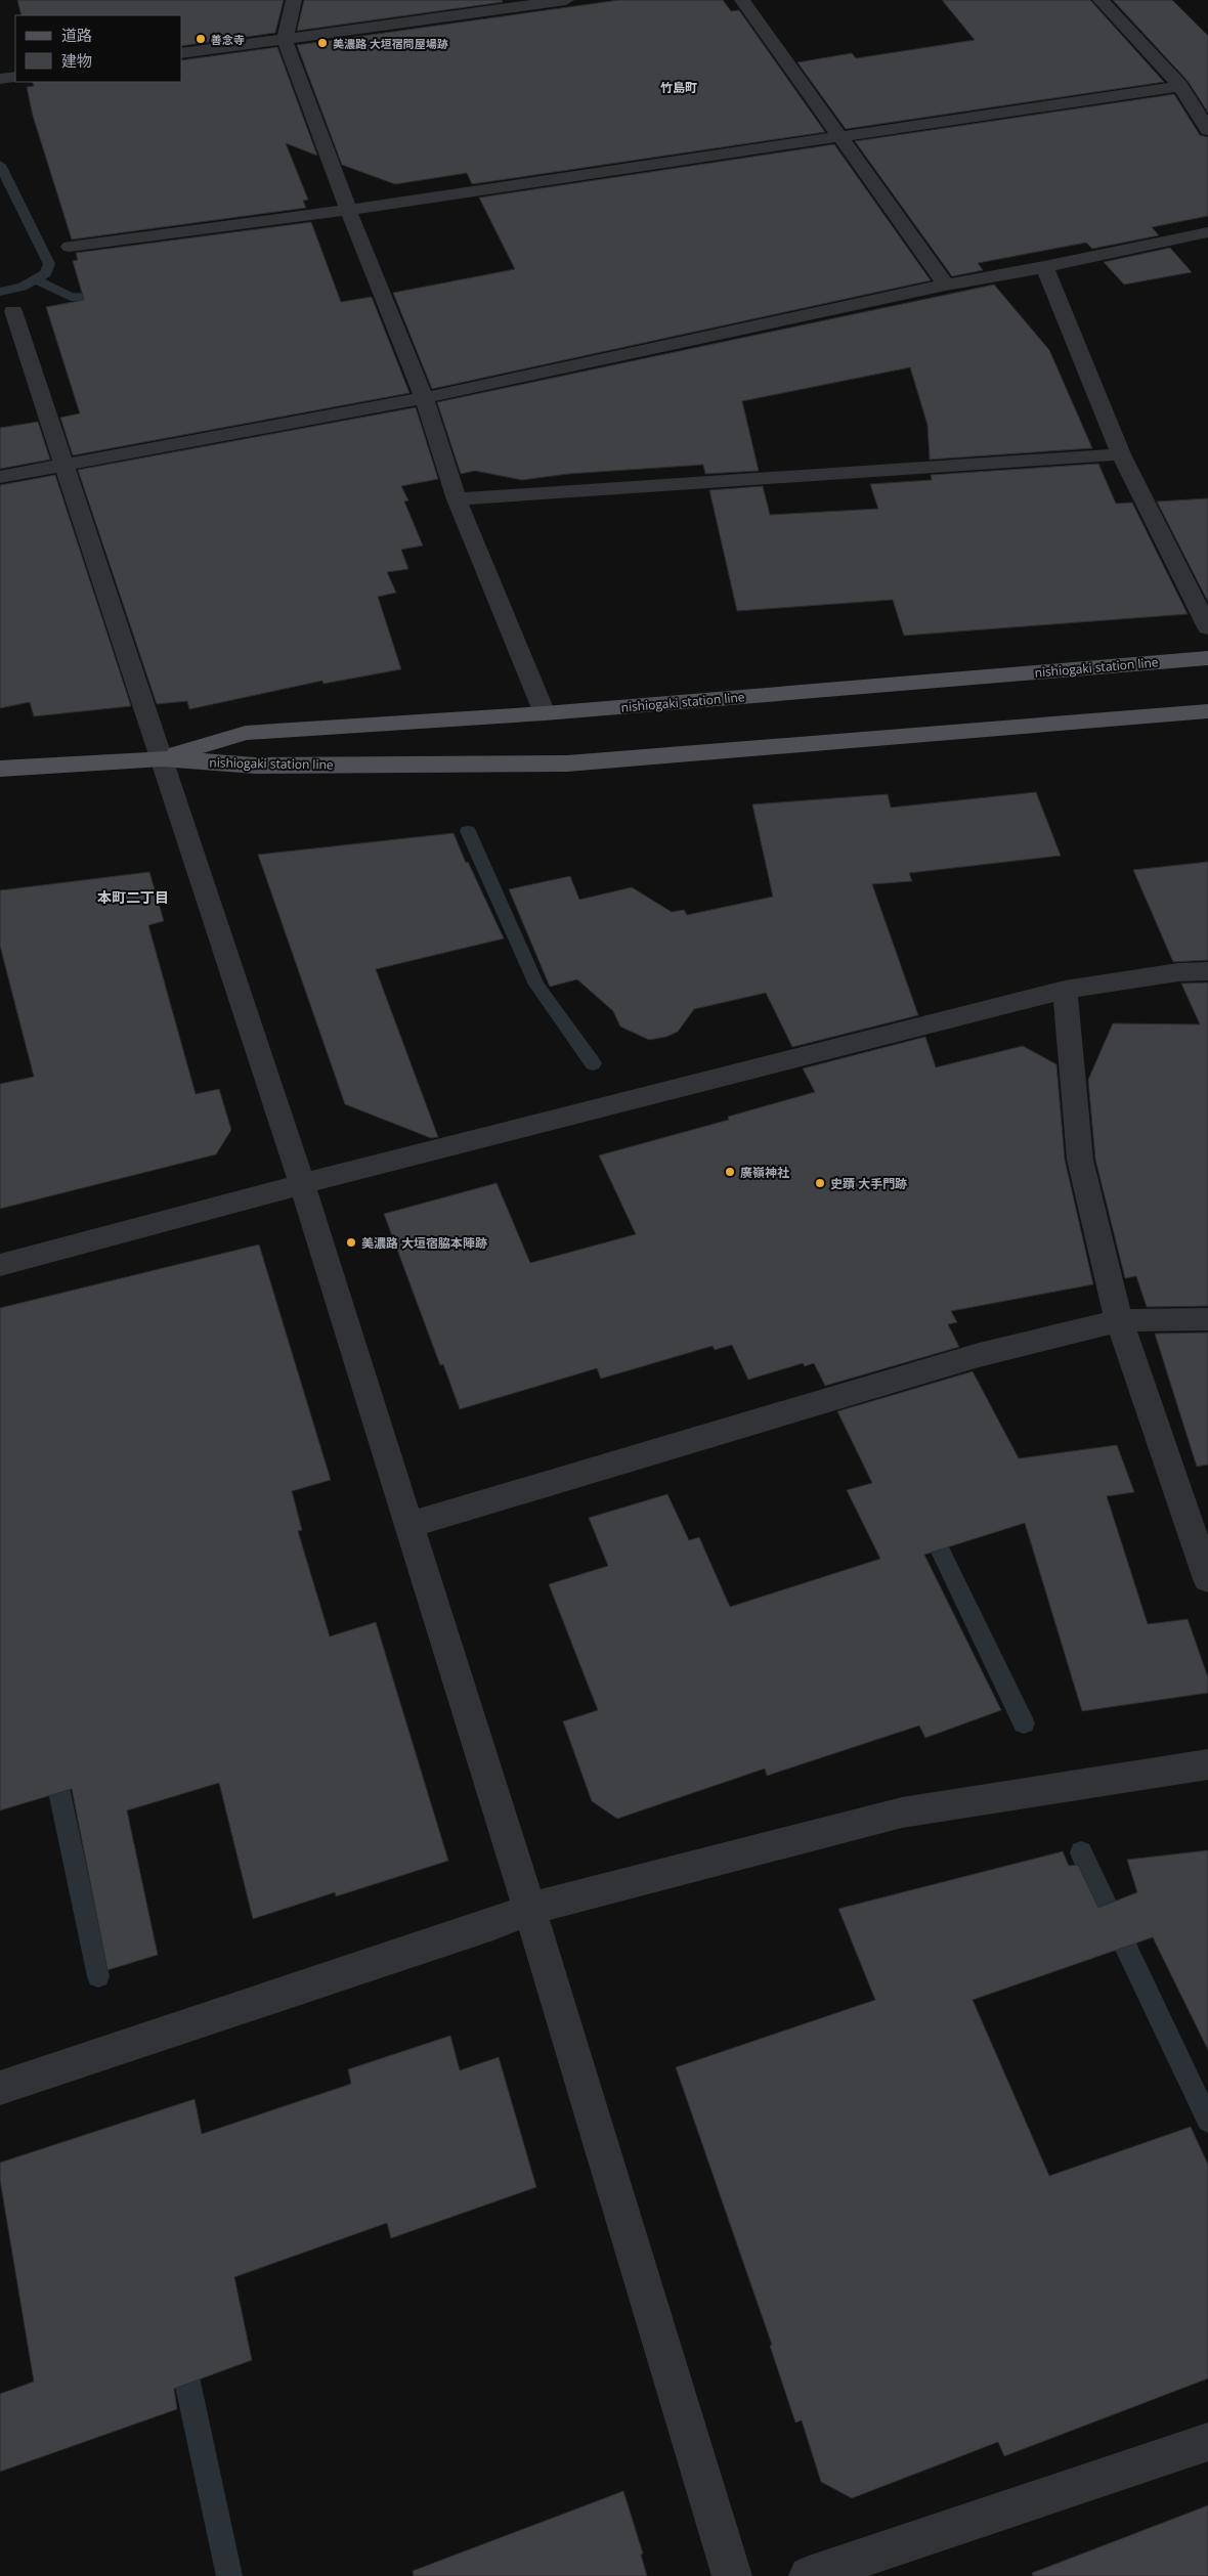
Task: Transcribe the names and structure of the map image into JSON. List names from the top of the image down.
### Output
{
  "streets": {
    "main road": ["nishiogaki station line"]
  },
  "districts": ["竹島町", "本町二丁目"],
  "places": [
    "善念寺",
    "美濃路 大垣宿問屋場跡",
    "廣嶺神社",
    "史蹟 大手門跡",
    "美濃路 大垣宿脇本陣跡"
  ],
  "legend": ["道路", "建物"]
}
